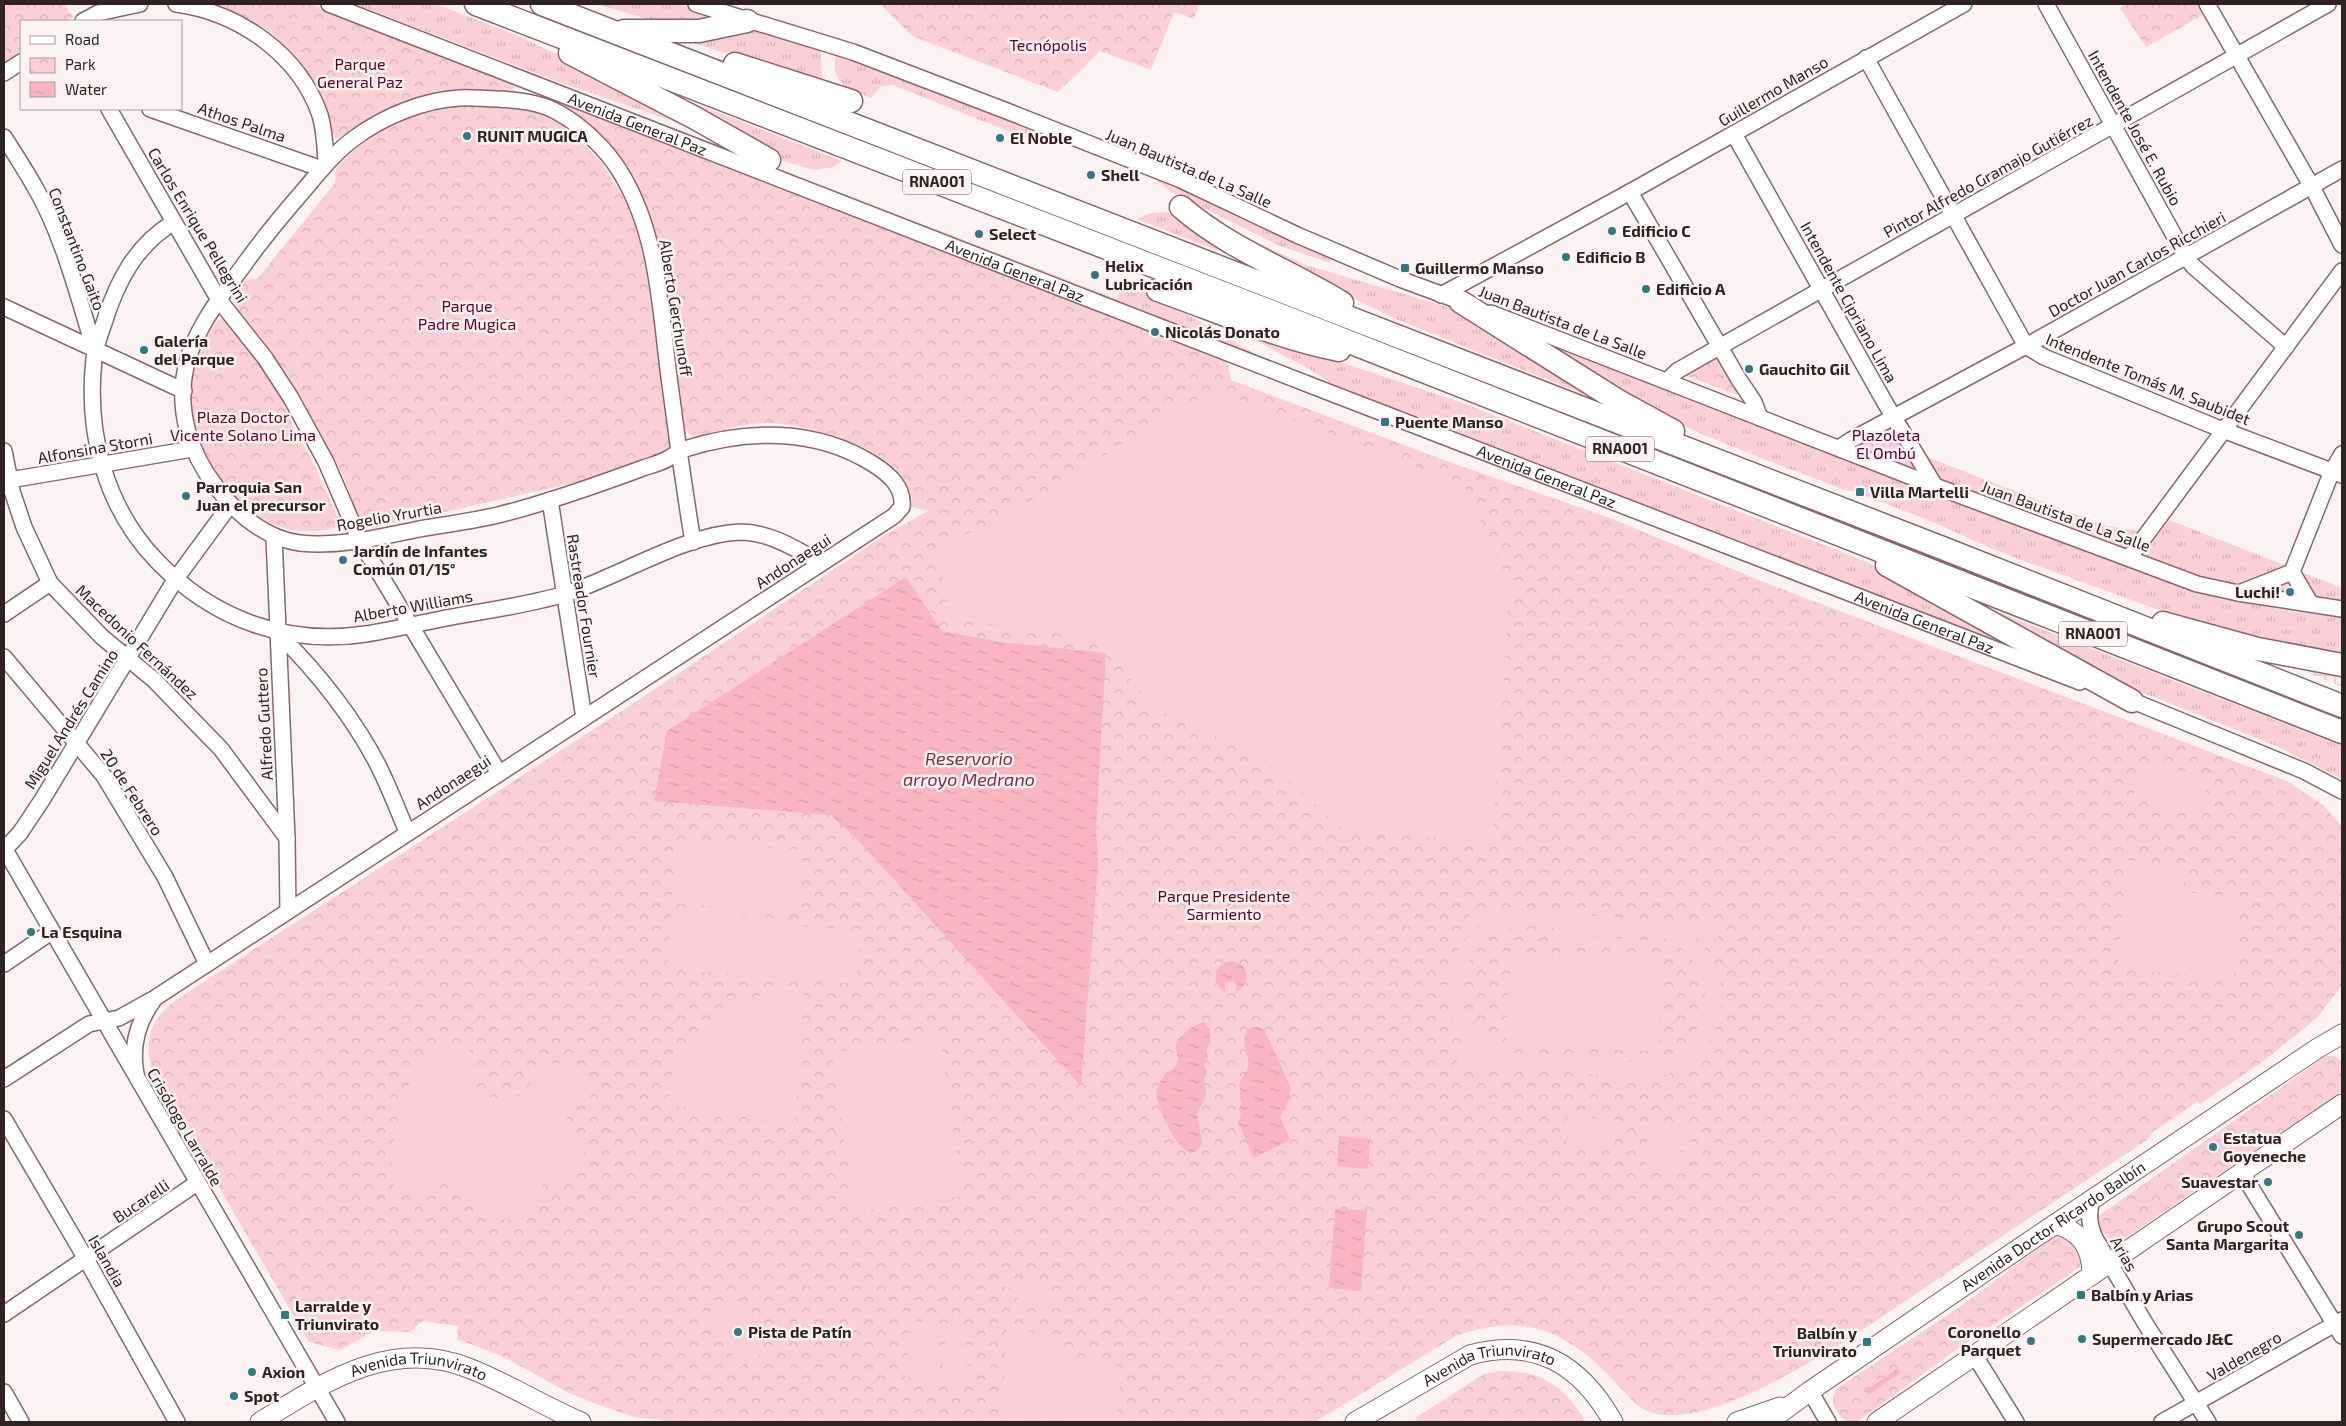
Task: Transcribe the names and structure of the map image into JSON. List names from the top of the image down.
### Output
{
  "streets": {
    "highway": ["RNA001"],
    "main road": ["Avenida Doctor Ricardo Balbín", "Avenida Triunvirato"],
    "street": [
      "Guillermo Manso",
      "Athos Palma",
      "Avenida General Paz",
      "Intendente José E. Rubio",
      "Juan Bautista de La Salle",
      "Pintor Alfredo Gramajo Gutiérrez",
      "Carlos Enrique Pellegrini",
      "Constantino Gaito",
      "Doctor Juan Carlos Ricchieri",
      "Intendente Cipriano Lima",
      "Alberto Gerchunoff",
      "Intendente Tomás M. Saubidet",
      "Alfonsina Storni",
      "Rogelio Yrurtia",
      "Andonaegui",
      "Alberto Williams",
      "Rastreador Fournier",
      "Macedonio Fernández",
      "Miguel Andrés Camino",
      "Alfredo Guttero",
      "20 de Febrero",
      "Crisólogo Larralde",
      "Bucarelli",
      "Arias",
      "Islandia",
      "Valdenegro"
    ]
  },
  "crossings": [
    ["Guillermo Manso", "Juan Bautista de La Salle"],
    ["Guillermo Manso", "Intendente Cipriano Lima"],
    ["Guillermo Manso", "Intendente Tomás M. Saubidet"],
    ["Athos Palma", "Alberto Gerchunoff"],
    ["Athos Palma", "Rogelio Yrurtia"],
    ["Intendente José E. Rubio", "Pintor Alfredo Gramajo Gutiérrez"],
    ["Intendente José E. Rubio", "Doctor Juan Carlos Ricchieri"],
    ["Juan Bautista de La Salle", "Pintor Alfredo Gramajo Gutiérrez"],
    ["Juan Bautista de La Salle", "Doctor Juan Carlos Ricchieri"],
    ["Juan Bautista de La Salle", "Intendente Cipriano Lima"],
    ["Pintor Alfredo Gramajo Gutiérrez", "Intendente Cipriano Lima"],
    ["Pintor Alfredo Gramajo Gutiérrez", "Intendente Tomás M. Saubidet"],
    ["Carlos Enrique Pellegrini", "Rogelio Yrurtia"],
    ["Carlos Enrique Pellegrini", "Andonaegui"],
    ["Carlos Enrique Pellegrini", "Alberto Williams"],
    ["Constantino Gaito", "Alberto Williams"],
    ["Doctor Juan Carlos Ricchieri", "Intendente Cipriano Lima"],
    ["Doctor Juan Carlos Ricchieri", "Intendente Tomás M. Saubidet"],
    ["Alberto Gerchunoff", "Rogelio Yrurtia"],
    ["Alberto Gerchunoff", "Alberto Williams"],
    ["Alfonsina Storni", "Rogelio Yrurtia"],
    ["Alfonsina Storni", "Alberto Williams"],
    ["Alfonsina Storni", "Macedonio Fernández"],
    ["Rogelio Yrurtia", "Andonaegui"],
    ["Rogelio Yrurtia", "Rastreador Fournier"],
    ["Rogelio Yrurtia", "Miguel Andrés Camino"],
    ["Rogelio Yrurtia", "Alfredo Guttero"],
    ["Andonaegui", "Alberto Williams"],
    ["Andonaegui", "Rastreador Fournier"],
    ["Andonaegui", "Alfredo Guttero"],
    ["Andonaegui", "20 de Febrero"],
    ["Andonaegui", "Crisólogo Larralde"],
    ["Alberto Williams", "Rastreador Fournier"],
    ["Alberto Williams", "Miguel Andrés Camino"],
    ["Alberto Williams", "Alfredo Guttero"],
    ["Macedonio Fernández", "Miguel Andrés Camino"],
    ["Macedonio Fernández", "Alfredo Guttero"],
    ["Miguel Andrés Camino", "20 de Febrero"],
    ["Miguel Andrés Camino", "Crisólogo Larralde"],
    ["Crisólogo Larralde", "Bucarelli"],
    ["Crisólogo Larralde", "Avenida Triunvirato"],
    ["Bucarelli", "Islandia"],
    ["Avenida Doctor Ricardo Balbín", "Arias"],
    ["Arias", "Valdenegro"]
  ],
  "water": ["Reservorio arroyo Medrano"],
  "parks": [
    "Tecnópolis",
    "Parque General Paz",
    "Parque Padre Mugica",
    "Plaza Doctor Vicente Solano Lima",
    "Plazoleta El Ombú",
    "Parque Presidente Sarmiento"
  ],
  "places": {
    "other": [
      "RUNIT MUGICA",
      "El Noble",
      "Shell",
      "Edificio C",
      "Select",
      "Edificio B",
      "Helix Lubricación",
      "Edificio A",
      "Nicolás Donato",
      "Galería del Parque",
      "Gauchito Gil",
      "Parroquia San Juan el precursor",
      "Jardín de Infantes Común 01/15°",
      "Luchi!",
      "La Esquina",
      "Estatua Goyeneche",
      "Suavestar",
      "Grupo Scout Santa Margarita",
      "Pista de Patín",
      "Supermercado J&C",
      "Coronello Parquet",
      "Axion",
      "Spot"
    ],
    "transit": [
      "Guillermo Manso",
      "Puente Manso",
      "Villa Martelli",
      "Balbín y Arias",
      "Larralde y Triunvirato",
      "Balbín y Triunvirato"
    ]
  },
  "legend": ["Road", "Park", "Water"]
}
